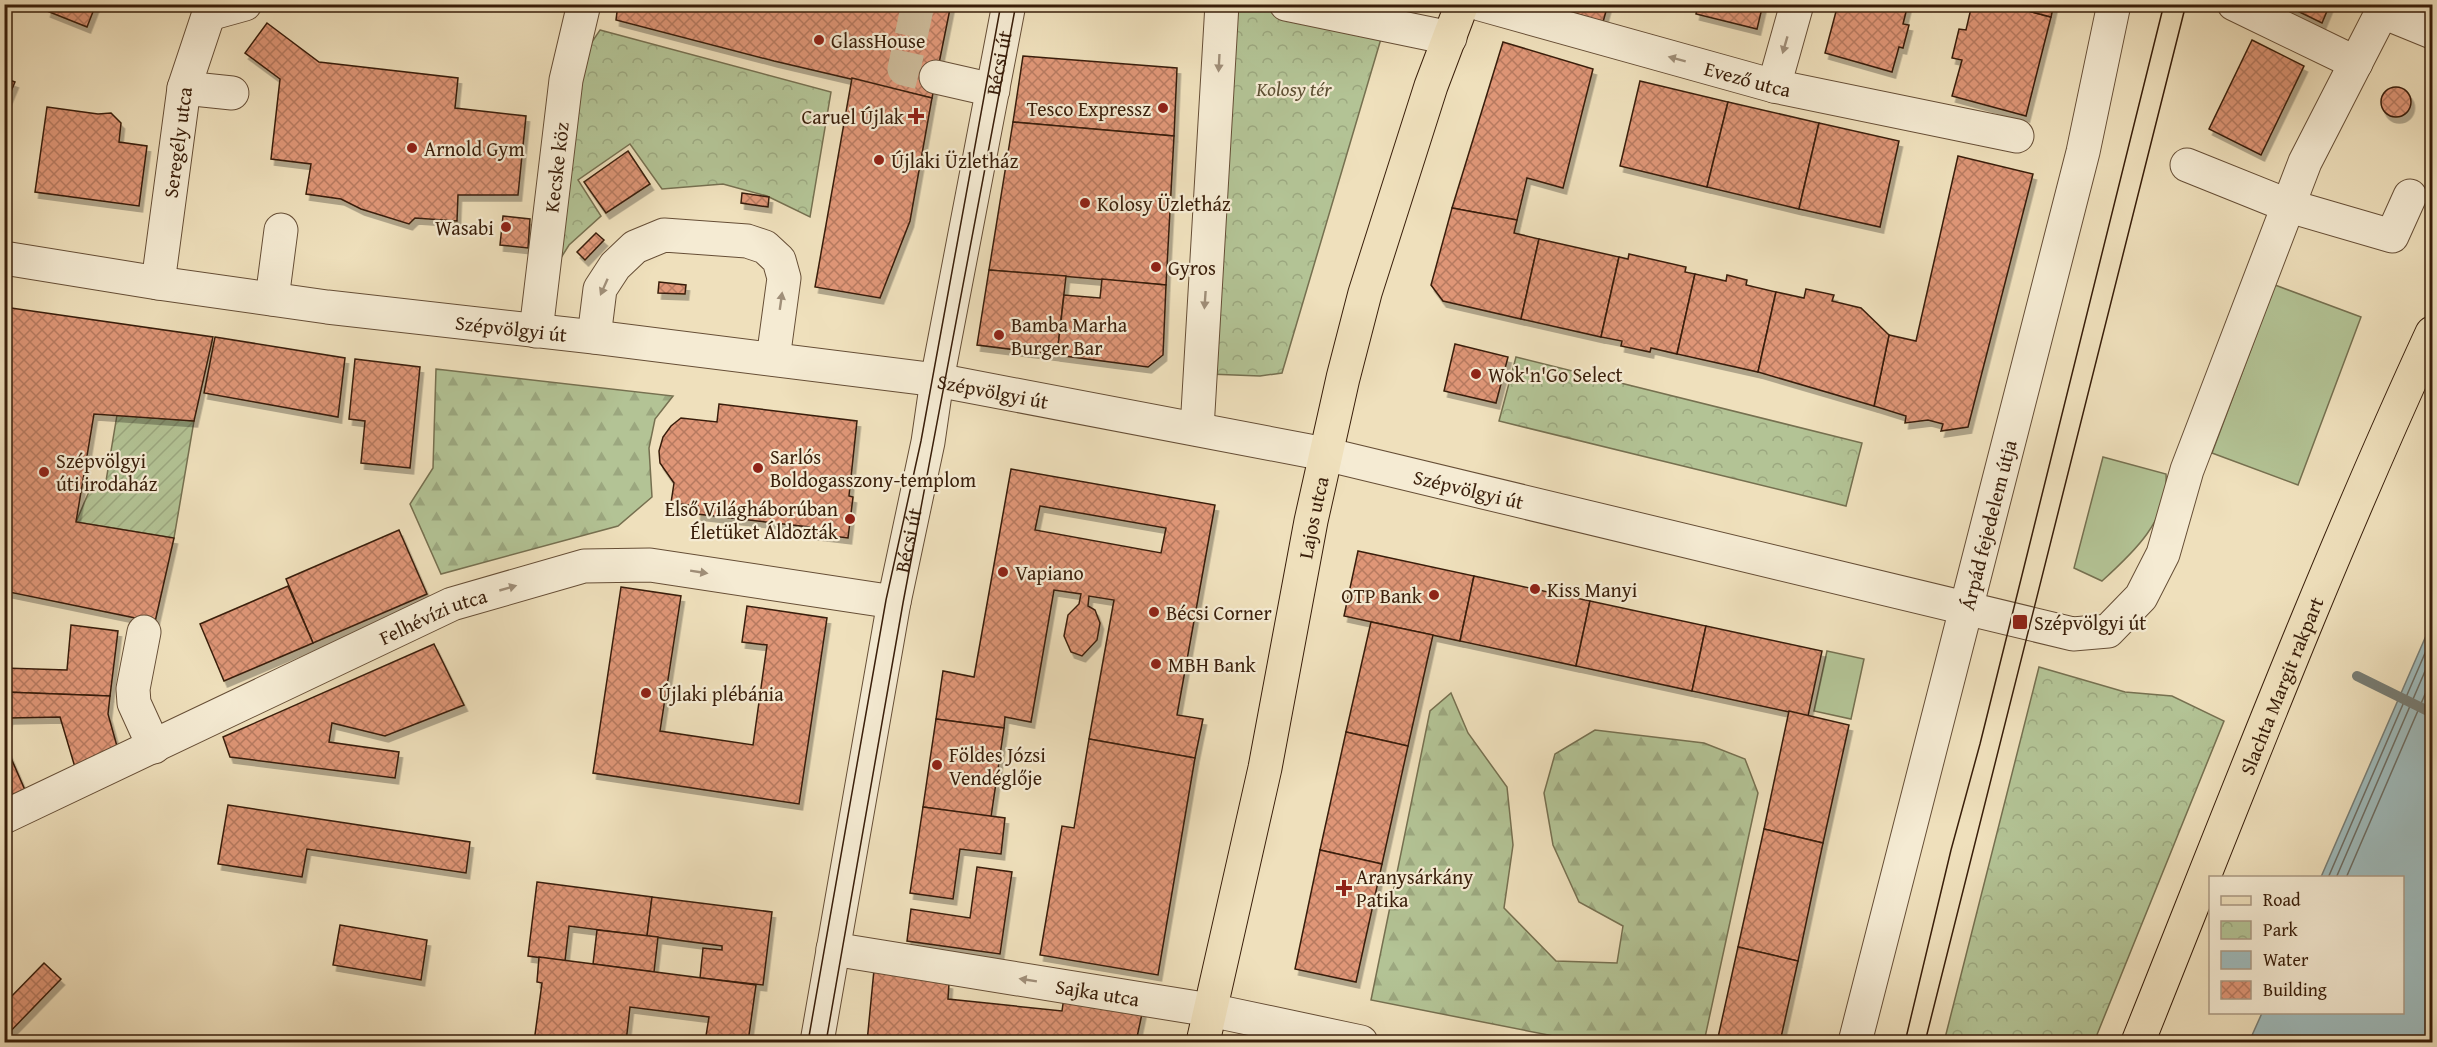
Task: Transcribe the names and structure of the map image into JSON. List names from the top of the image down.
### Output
{
  "streets": {
    "main road": ["Lajos utca", "Slachta Margit rakpart"],
    "street": [
      "Bécsi út",
      "Evező utca",
      "Seregély utca",
      "Kecske köz",
      "Szépvölgyi út",
      "Árpád fejedelem útja",
      "Felhévízi utca",
      "Sajka utca"
    ]
  },
  "crossings": [
    ["Bécsi út", "Szépvölgyi út"],
    ["Bécsi út", "Felhévízi utca"],
    ["Bécsi út", "Sajka utca"],
    ["Seregély utca", "Szépvölgyi út"],
    ["Kecske köz", "Szépvölgyi út"],
    ["Szépvölgyi út", "Lajos utca"],
    ["Szépvölgyi út", "Árpád fejedelem útja"],
    ["Lajos utca", "Sajka utca"]
  ],
  "one_way": ["Evező utca", "Felhévízi utca", "Sajka utca"],
  "parks": ["Kolosy tér"],
  "places": {
    "other": [
      "GlassHouse",
      "Tesco Expressz",
      "Arnold Gym",
      "Újlaki Üzletház",
      "Kolosy Üzletház",
      "Wasabi",
      "Gyros",
      "Bamba Marha Burger Bar",
      "Wok'n'Go Select",
      "Sarlós Boldogasszony-templom",
      "Szépvölgyi úti irodaház",
      "Első Világháborúban Életüket Áldozták",
      "Vapiano",
      "Kiss Manyi",
      "OTP Bank",
      "Bécsi Corner",
      "MBH Bank",
      "Újlaki plébánia",
      "Földes Józsi Vendéglője"
    ],
    "health": ["Caruel Újlak", "Aranysárkány Patika"],
    "transit": ["Szépvölgyi út"]
  },
  "legend": [
    "Road",
    "Park",
    "Water",
    "Building"
  ]
}
